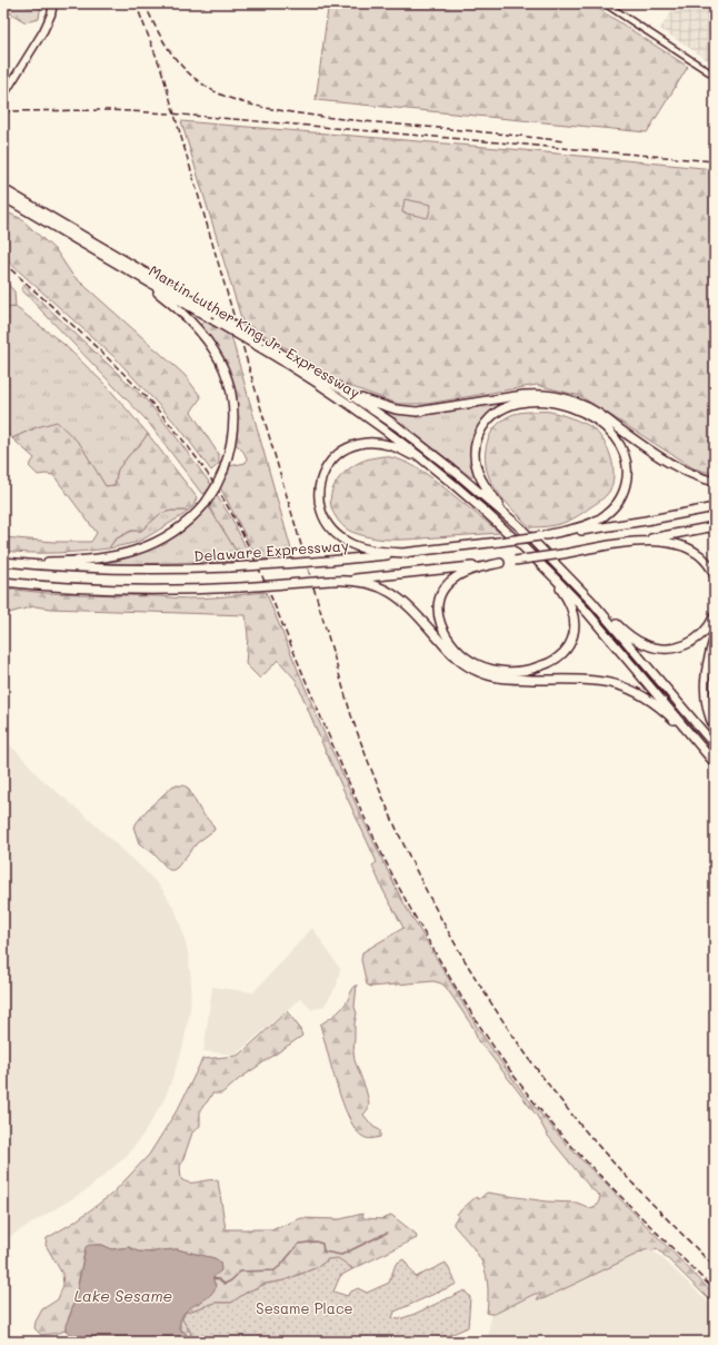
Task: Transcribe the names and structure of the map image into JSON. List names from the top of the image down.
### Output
{
  "streets": {
    "highway": ["Martin Luther King Jr. Expressway", "Delaware Expressway"]
  },
  "water": ["Lake Sesame"],
  "parks": ["Sesame Place"]
}
